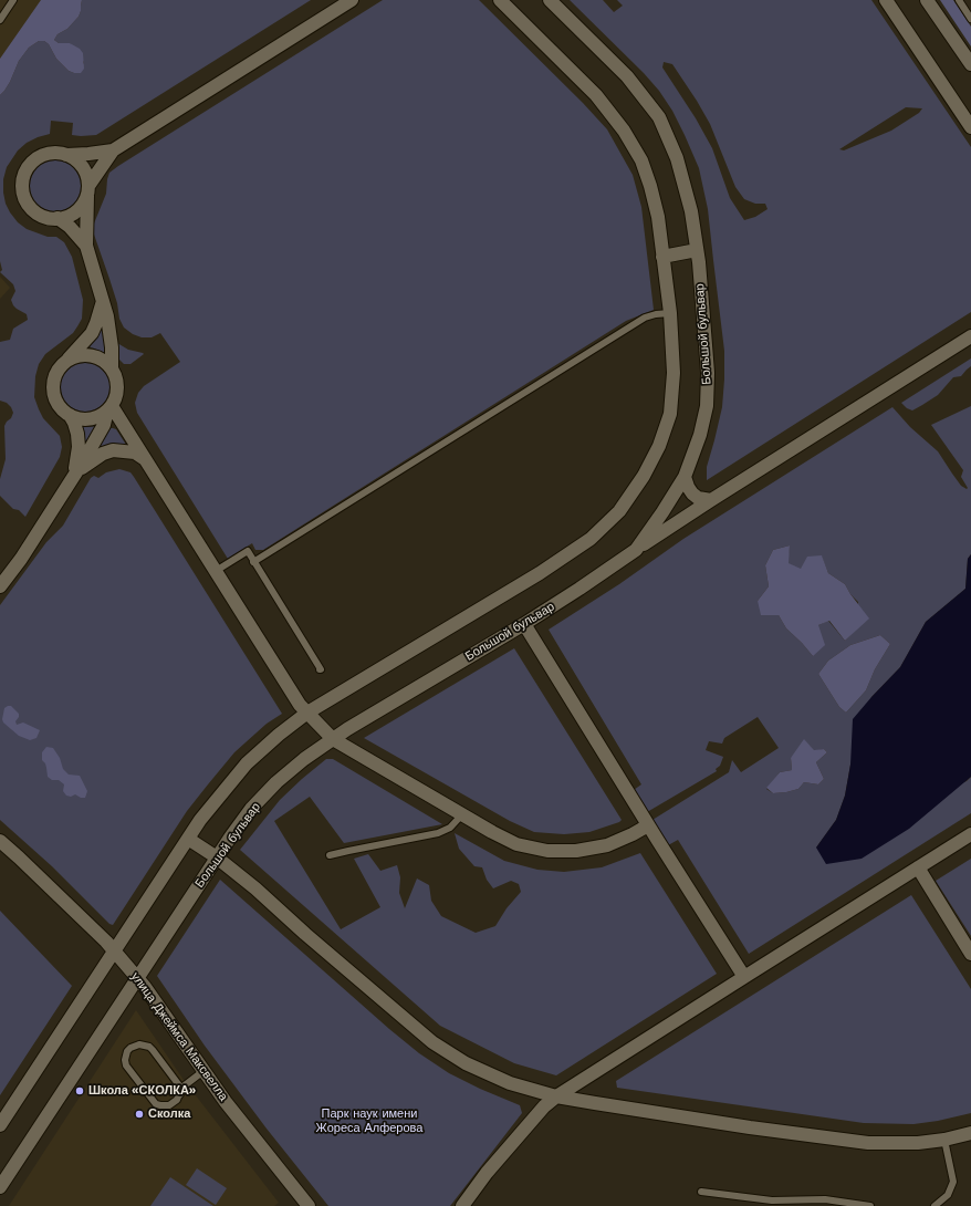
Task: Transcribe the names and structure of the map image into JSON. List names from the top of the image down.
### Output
{
  "streets": {
    "street": ["Большой бульвар", "улица Джеймса Максвелла"]
  },
  "crossings": [
    ["Большой бульвар", "улица Джеймса Максвелла"]
  ],
  "parks": ["Парк наук имени Жореса Алферова"],
  "places": ["Школа «СКОЛКА»", "Сколка"]
}
